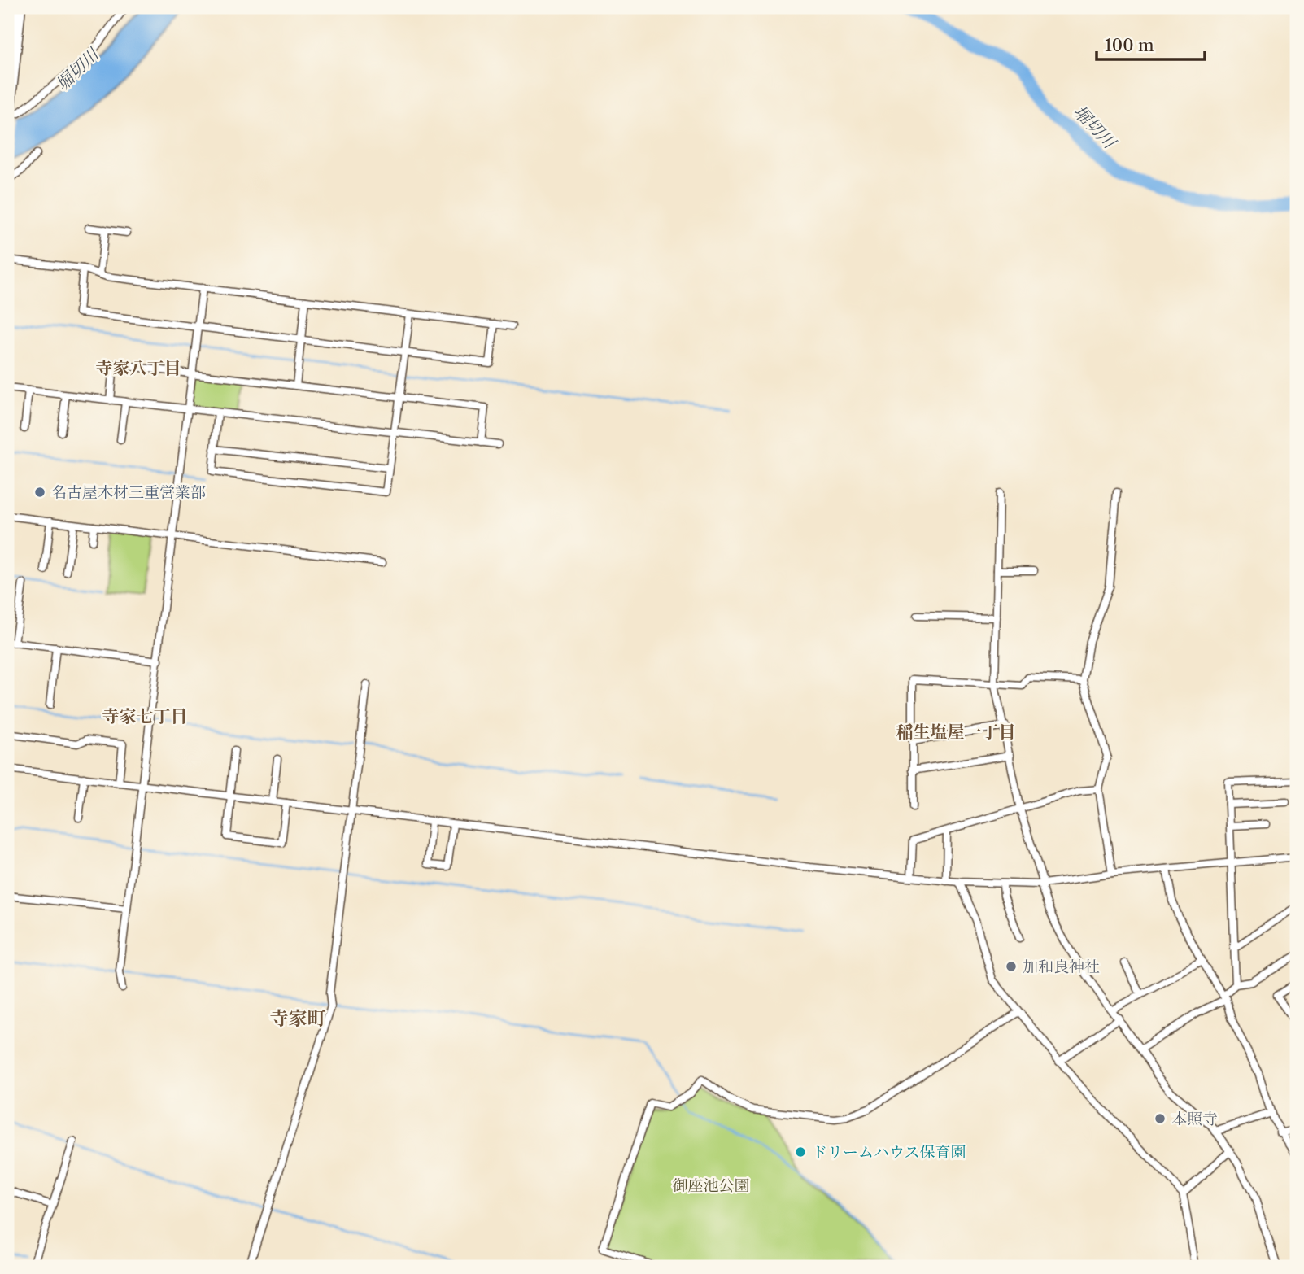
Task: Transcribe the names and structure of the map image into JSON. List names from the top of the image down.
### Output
{
  "districts": [
    "寺家八丁目",
    "寺家七丁目",
    "稲生塩屋一丁目",
    "寺家町"
  ],
  "water": ["堀切川"],
  "parks": ["御座池公園"],
  "places": [
    "名古屋木材三重営業部",
    "加和良神社",
    "本照寺",
    "ドリームハウス保育園"
  ],
  "scale_bar": "100 m"
}
